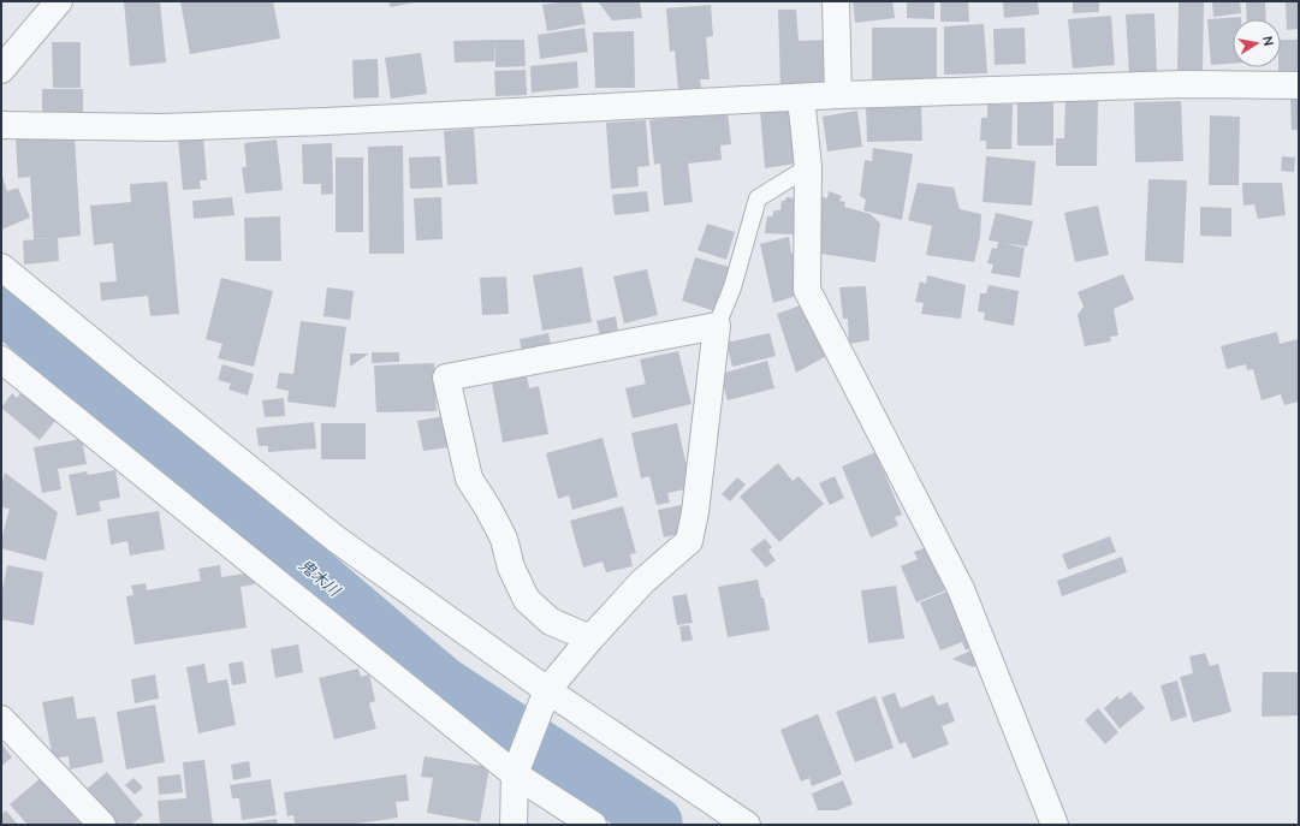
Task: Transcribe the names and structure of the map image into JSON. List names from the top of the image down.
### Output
{
  "water": ["鬼木川"],
  "north": "right"
}
